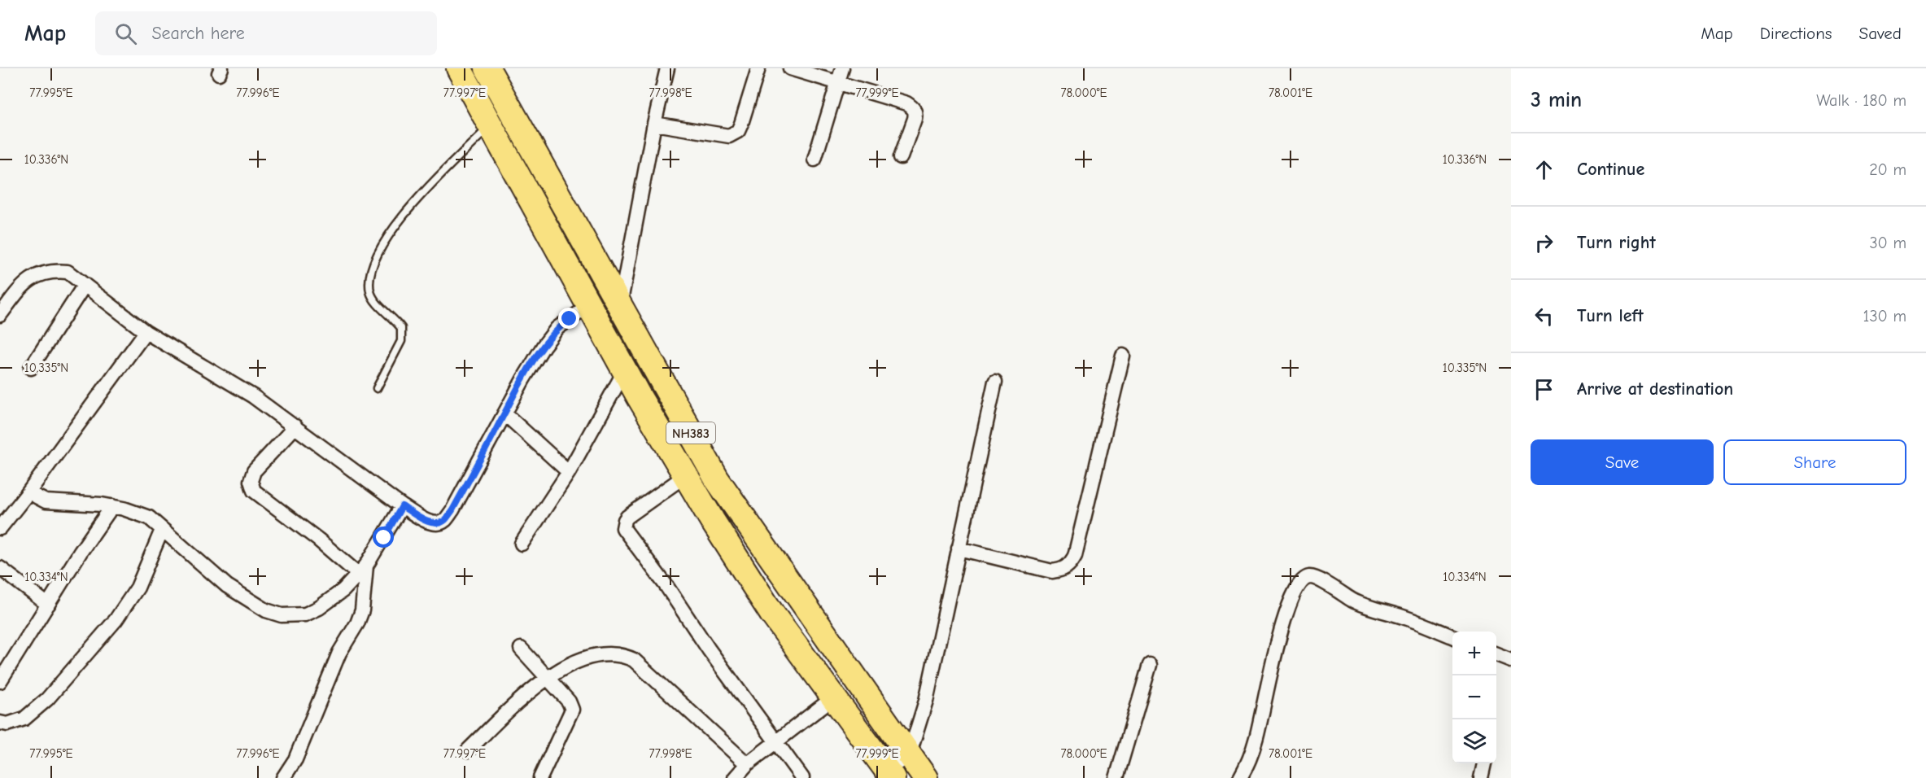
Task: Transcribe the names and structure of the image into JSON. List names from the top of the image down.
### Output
{
  "streets": {
    "highway": ["NH383"]
  },
  "page": {
    "header": "Map",
    "search": "Search here",
    "nav": ["Map", "Directions", "Saved"],
    "heading": ["3 min", "Walk · 180 m"],
    "list": [
      ["Continue", "20 m"],
      ["Turn right", "30 m"],
      ["Turn left", "130 m"],
      "Arrive at destination"
    ],
    "buttons": ["Save", "Share"],
    "map_buttons": ["+", "−"]
  },
  "coordinates": [
    "77.995°E",
    "77.996°E",
    "77.997°E",
    "77.998°E",
    "77.999°E",
    "78.000°E",
    "78.001°E",
    "10.336°N",
    "10.335°N",
    "10.334°N"
  ]
}
